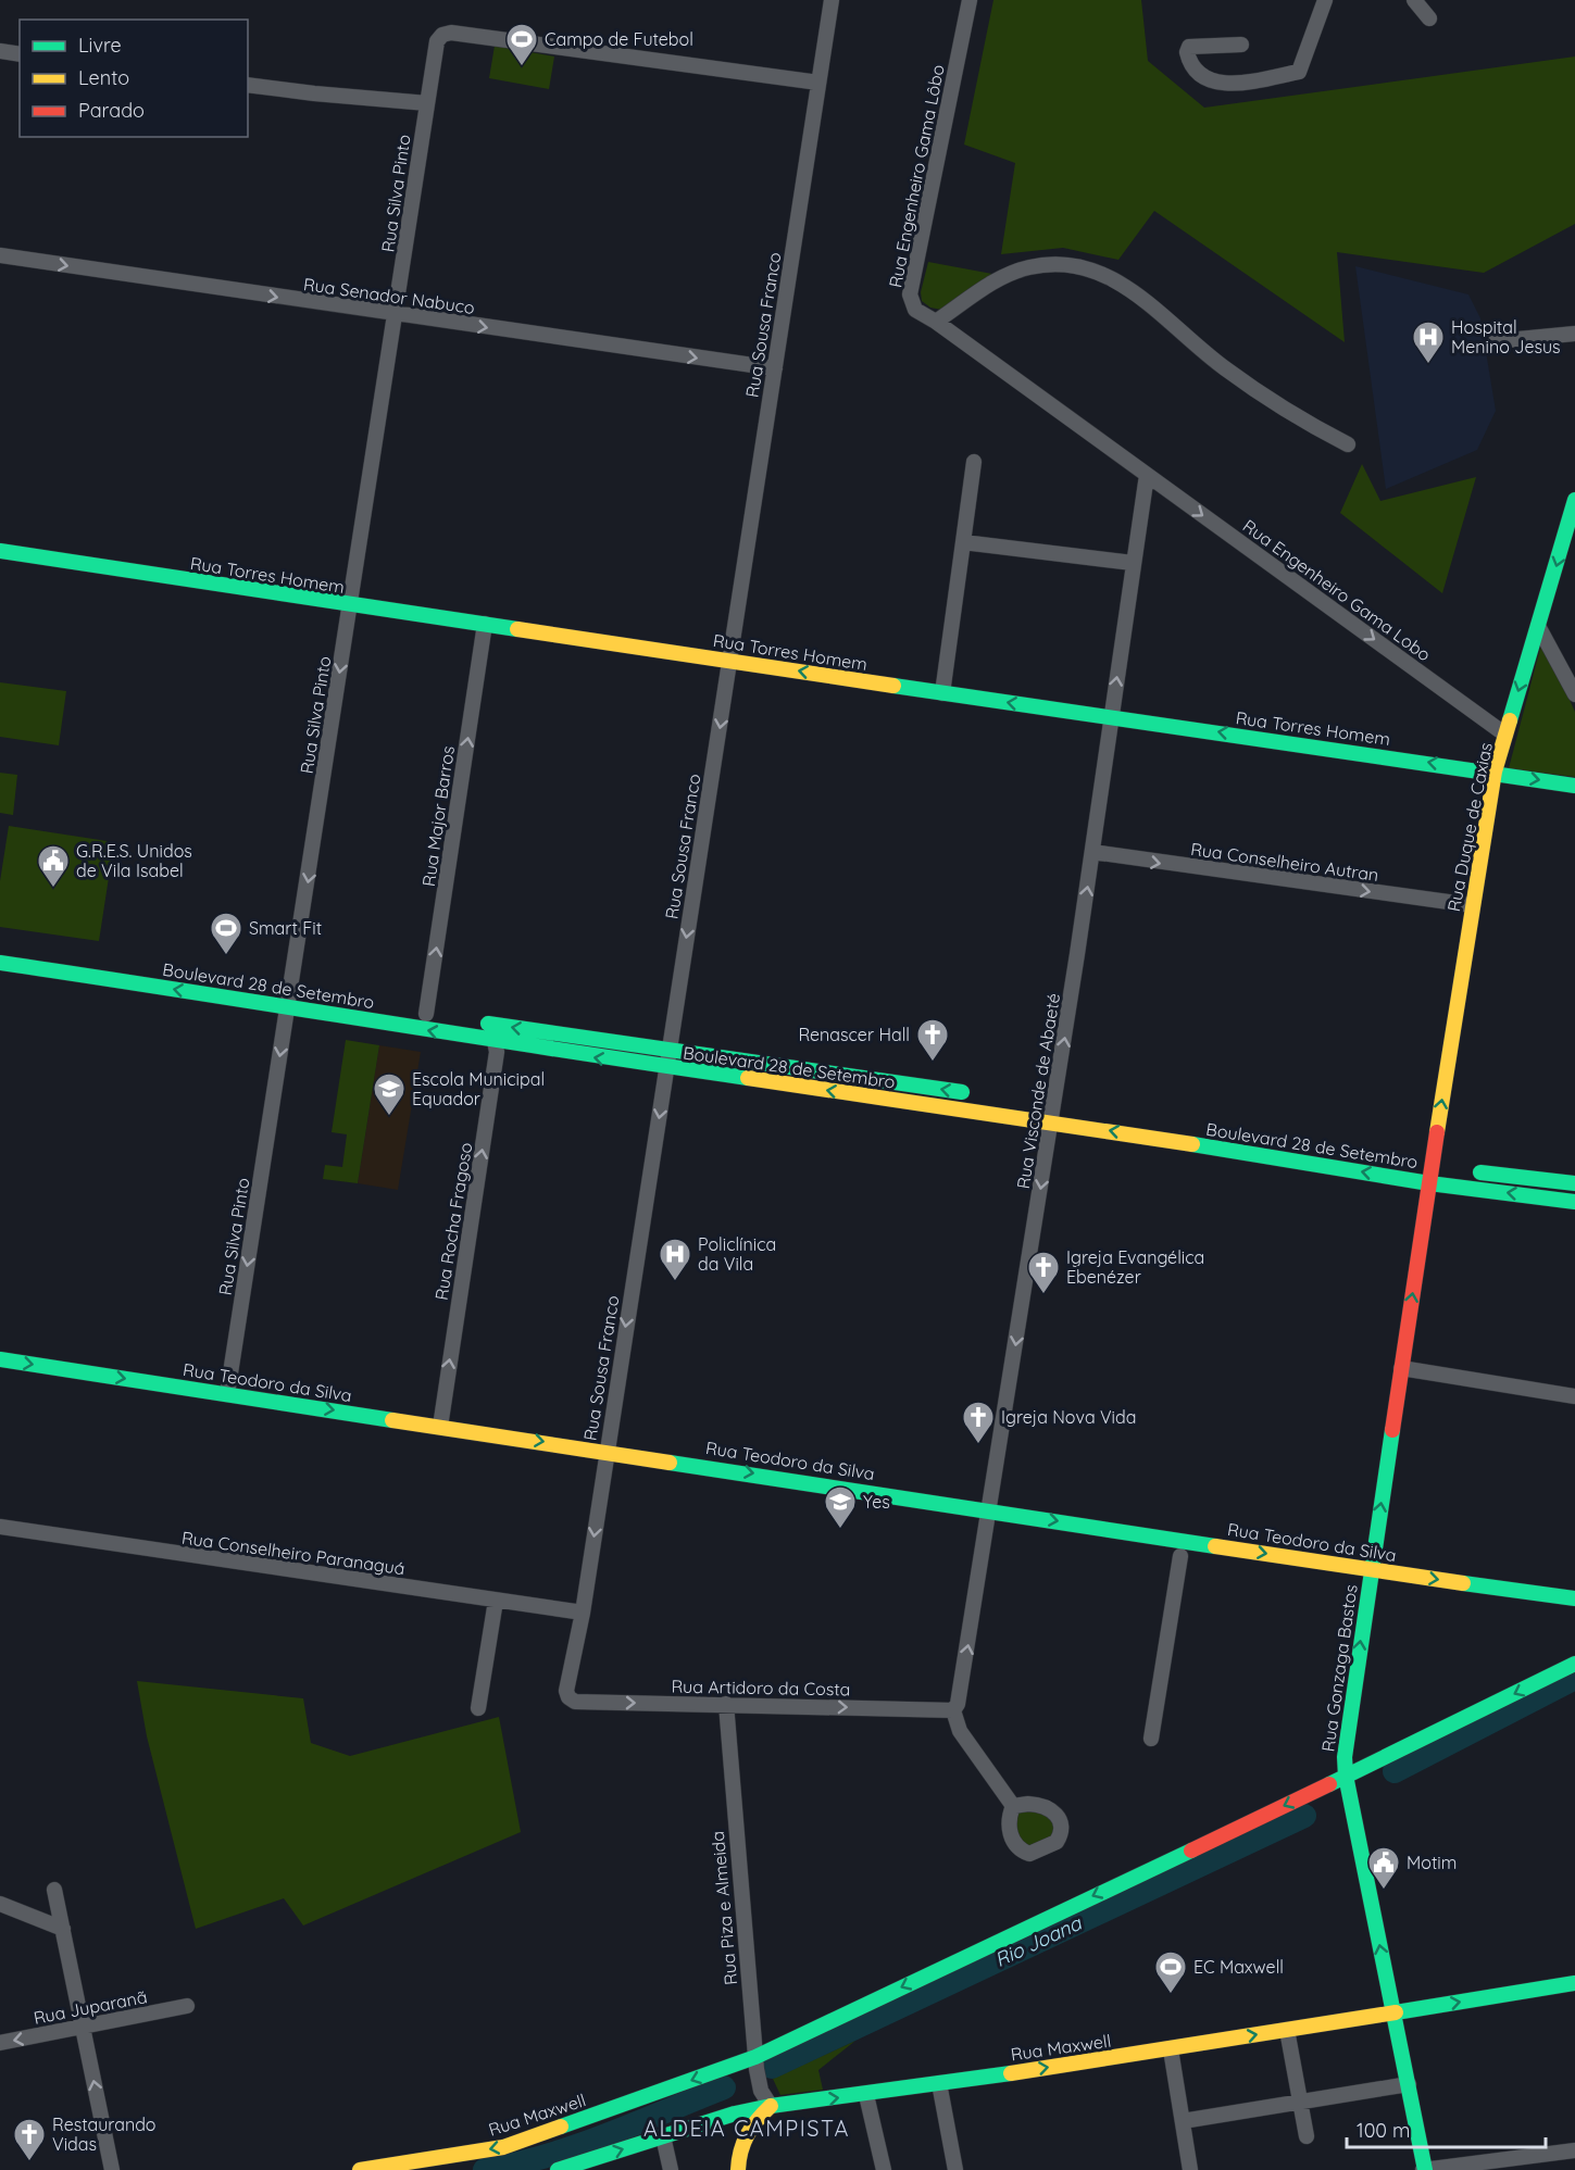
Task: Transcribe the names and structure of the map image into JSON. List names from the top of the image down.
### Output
{
  "streets": {
    "main road": [
      "Rua Torres Homem",
      "Rua Duque de Caxias",
      "Boulevard 28 de Setembro",
      "Rua Teodoro da Silva",
      "Rua Gonzaga Bastos",
      "Rua Maxwell"
    ],
    "street": [
      "Rua Engenheiro Gama Lôbo",
      "Rua Silva Pinto",
      "Rua Senador Nabuco",
      "Rua Sousa Franco",
      "Rua Engenheiro Gama Lobo",
      "Rua Major Barros",
      "Rua Conselheiro Autran",
      "Rua Visconde de Abaeté",
      "Rua Rocha Fragoso",
      "Rua Conselheiro Paranaguá",
      "Rua Artidoro da Costa",
      "Rua Piza e Almeida",
      "Rua Juparanã"
    ]
  },
  "crossings": [
    ["Rua Engenheiro Gama Lôbo", "Rua Engenheiro Gama Lobo"],
    ["Rua Engenheiro Gama Lôbo", "Rua Visconde de Abaeté"],
    ["Rua Silva Pinto", "Rua Senador Nabuco"],
    ["Rua Silva Pinto", "Rua Sousa Franco"],
    ["Rua Silva Pinto", "Rua Torres Homem"],
    ["Rua Silva Pinto", "Boulevard 28 de Setembro"],
    ["Rua Silva Pinto", "Rua Teodoro da Silva"],
    ["Rua Senador Nabuco", "Rua Sousa Franco"],
    ["Rua Sousa Franco", "Rua Torres Homem"],
    ["Rua Sousa Franco", "Boulevard 28 de Setembro"],
    ["Rua Sousa Franco", "Rua Teodoro da Silva"],
    ["Rua Sousa Franco", "Rua Conselheiro Paranaguá"],
    ["Rua Sousa Franco", "Rua Artidoro da Costa"],
    ["Rua Torres Homem", "Rua Major Barros"],
    ["Rua Torres Homem", "Rua Duque de Caxias"],
    ["Rua Torres Homem", "Rua Visconde de Abaeté"],
    ["Rua Engenheiro Gama Lobo", "Rua Duque de Caxias"],
    ["Rua Engenheiro Gama Lobo", "Rua Visconde de Abaeté"],
    ["Rua Major Barros", "Boulevard 28 de Setembro"],
    ["Rua Duque de Caxias", "Rua Conselheiro Autran"],
    ["Rua Duque de Caxias", "Rua Gonzaga Bastos"],
    ["Rua Conselheiro Autran", "Rua Visconde de Abaeté"],
    ["Boulevard 28 de Setembro", "Rua Visconde de Abaeté"],
    ["Boulevard 28 de Setembro", "Rua Rocha Fragoso"],
    ["Boulevard 28 de Setembro", "Rua Gonzaga Bastos"],
    ["Rua Visconde de Abaeté", "Rua Teodoro da Silva"],
    ["Rua Visconde de Abaeté", "Rua Artidoro da Costa"],
    ["Rua Rocha Fragoso", "Rua Teodoro da Silva"],
    ["Rua Teodoro da Silva", "Rua Gonzaga Bastos"],
    ["Rua Gonzaga Bastos", "Rua Maxwell"],
    ["Rua Artidoro da Costa", "Rua Piza e Almeida"],
    ["Rua Piza e Almeida", "Rua Maxwell"]
  ],
  "one_way": [
    "Rua Silva Pinto",
    "Rua Senador Nabuco",
    "Rua Sousa Franco",
    "Rua Torres Homem",
    "Rua Engenheiro Gama Lobo",
    "Rua Major Barros",
    "Rua Conselheiro Autran",
    "Boulevard 28 de Setembro",
    "Rua Rocha Fragoso",
    "Rua Teodoro da Silva",
    "Rua Gonzaga Bastos",
    "Rua Artidoro da Costa",
    "Rua Juparanã"
  ],
  "districts": ["ALDEIA CAMPISTA"],
  "water": ["Rio Joana"],
  "places": {
    "sports": ["Campo de Futebol", "Smart Fit", "EC Maxwell"],
    "hospital": ["Hospital Menino Jesus", "Policlínica da Vila"],
    "public building": ["G.R.E.S. Unidos de Vila Isabel", "Motim"],
    "church": [
      "Renascer Hall",
      "Igreja Evangélica Ebenézer",
      "Igreja Nova Vida",
      "Restaurando Vidas"
    ],
    "school or university": ["Escola Municipal Equador", "Yes"]
  },
  "legend": ["Livre", "Lento", "Parado"],
  "scale_bar": "100 m"
}
